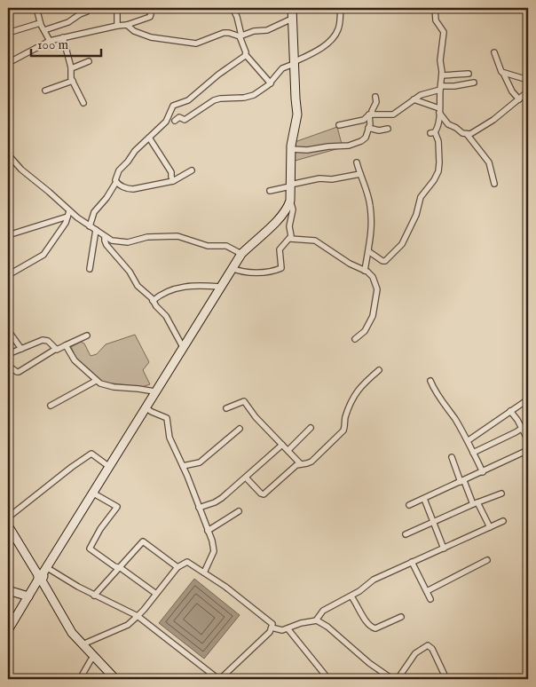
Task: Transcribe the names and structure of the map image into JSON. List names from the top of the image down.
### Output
{
  "scale_bar": "100 m"
}
